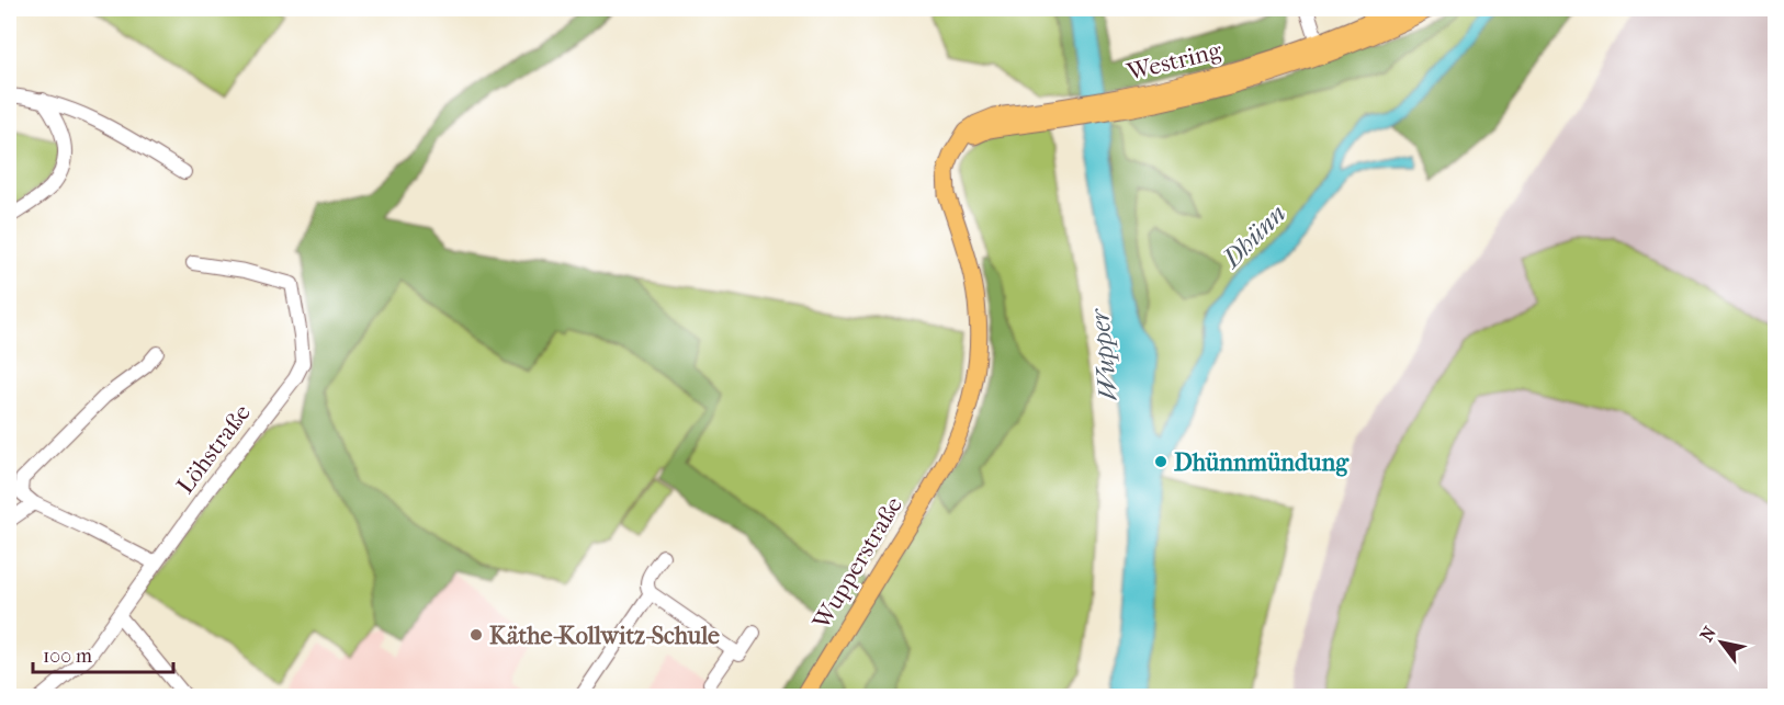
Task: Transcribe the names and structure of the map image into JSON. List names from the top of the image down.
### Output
{
  "streets": {
    "main road": ["Westring", "Wupperstraße"],
    "street": ["Löhstraße"]
  },
  "crossings": [
    ["Westring", "Wupperstraße"]
  ],
  "water": ["Dhünn", "Wupper"],
  "places": ["Dhünnmündung", "Käthe-Kollwitz-Schule"],
  "scale_bar": "100 m",
  "north": "top left"
}
